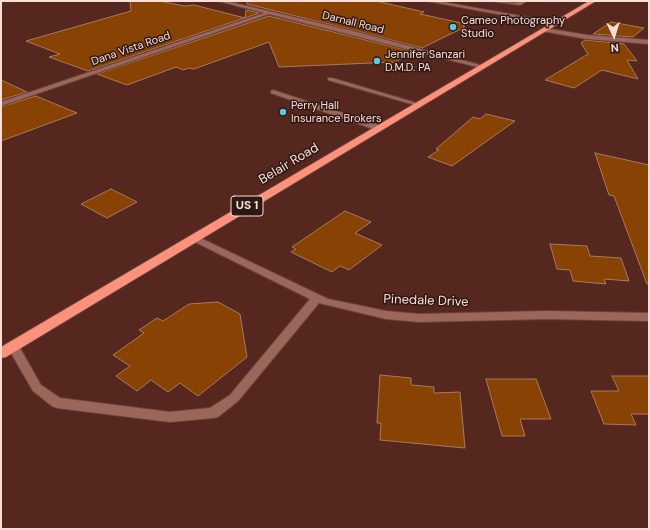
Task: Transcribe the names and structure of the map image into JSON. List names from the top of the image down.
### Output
{
  "streets": {
    "highway": ["Belair Road", "US 1"],
    "street": ["Darnall Road", "Dana Vista Road", "Pinedale Drive"]
  },
  "crossings": [
    ["Darnall Road", "Dana Vista Road"],
    ["Darnall Road", "Belair Road"],
    ["Belair Road", "Pinedale Drive"]
  ],
  "places": ["Cameo Photography Studio", "Jennifer Sanzari D.M.D. PA", "Perry Hall Insurance Brokers"],
  "north": "bottom"
}
